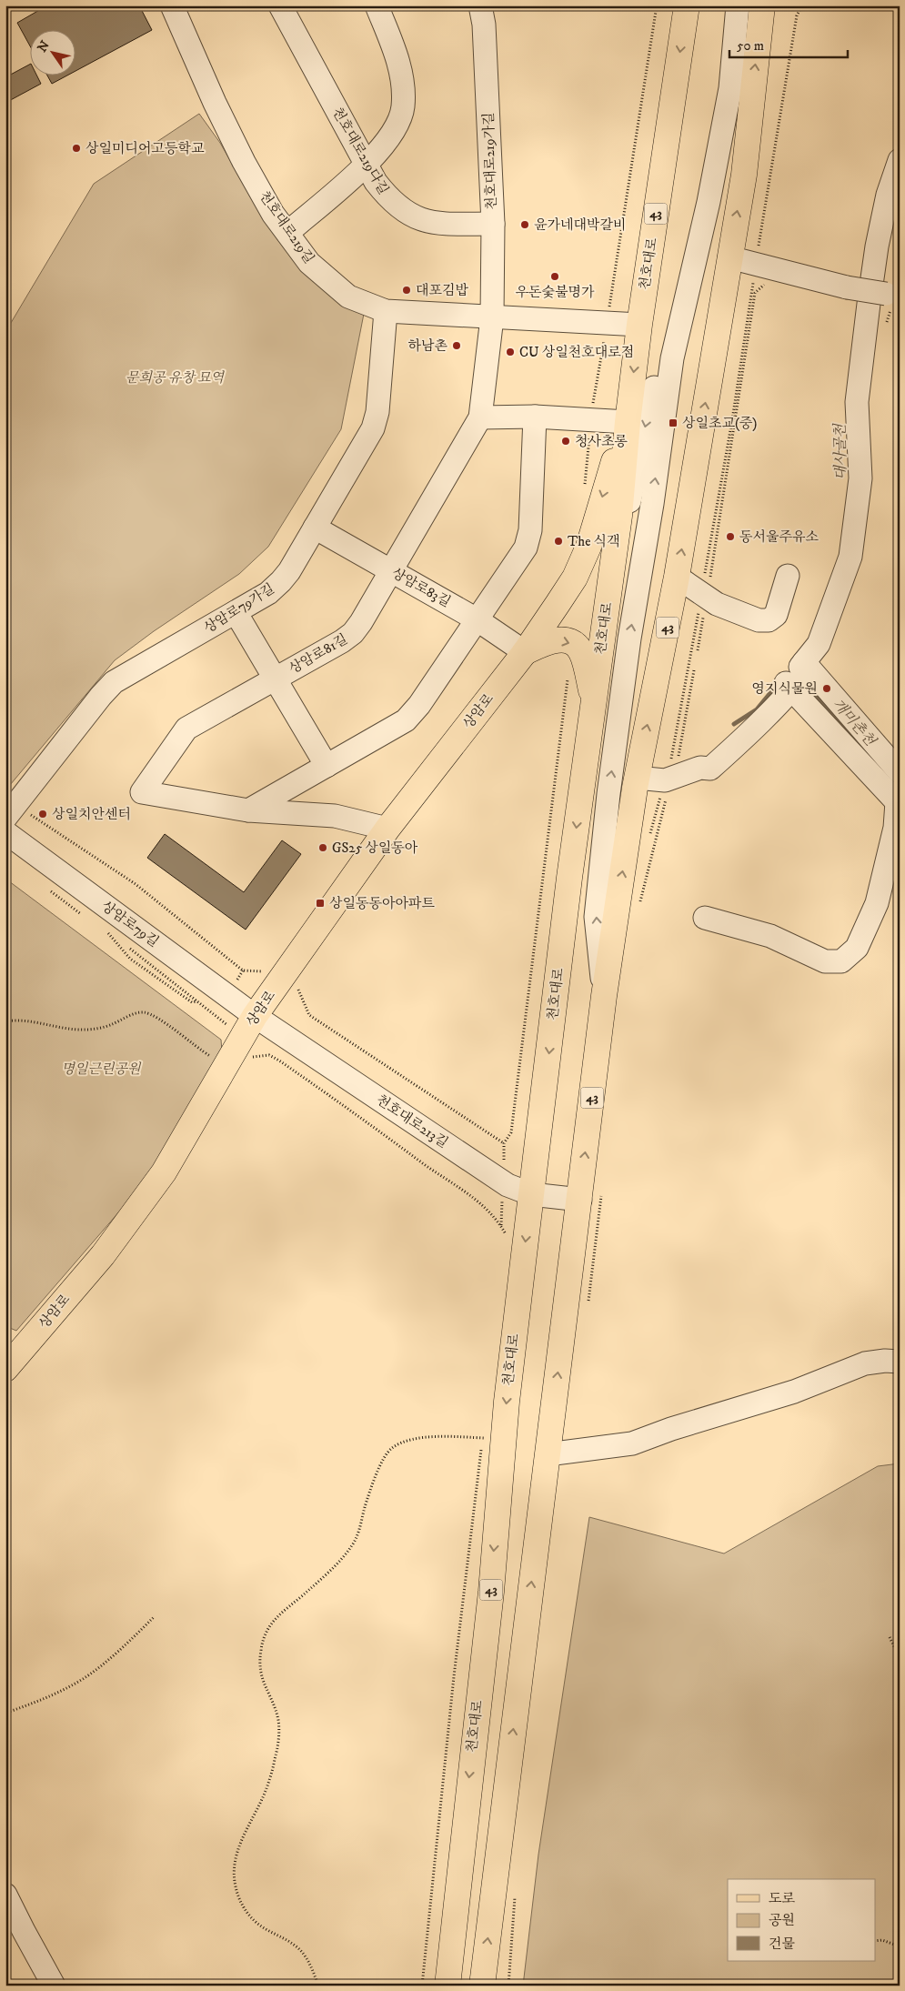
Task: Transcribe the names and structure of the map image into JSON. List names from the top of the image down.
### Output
{
  "streets": {
    "main road": ["43", "천호대로", "상암로"],
    "street": [
      "천호대로219다길",
      "천호대로219가길",
      "천호대로219길",
      "상암로83길",
      "상암로79가길",
      "상암로81길",
      "상암로79길",
      "천호대로213길"
    ]
  },
  "crossings": [
    ["천호대로219다길", "천호대로219가길"],
    ["천호대로219가길", "천호대로219길"],
    ["천호대로219가길", "상암로81길"],
    ["43", "천호대로213길"],
    ["천호대로219길", "천호대로"],
    ["천호대로219길", "상암로79가길"],
    ["천호대로219길", "상암로81길"],
    ["천호대로", "상암로"],
    ["천호대로", "천호대로213길"],
    ["상암로83길", "상암로79가길"],
    ["상암로83길", "상암로81길"],
    ["상암로83길", "상암로"],
    ["상암로81길", "상암로"],
    ["상암로", "상암로79길"],
    ["상암로", "천호대로213길"],
    ["상암로79길", "천호대로213길"]
  ],
  "water": ["대사골천", "개미촌천"],
  "parks": ["문희공 유창 묘역", "명일근린공원"],
  "places": {
    "other": [
      "상일미디어고등학교",
      "윤가네대박갈비",
      "우돈숯불명가",
      "대포김밥",
      "하남촌",
      "CU 상일천호대로점",
      "청사초롱",
      "동서울주유소",
      "The 식객",
      "영지식물원",
      "상일치안센터",
      "GS25 상일동아"
    ],
    "transit": ["상일초교(중)", "상일동동아아파트"]
  },
  "legend": ["도로", "공원", "건물"],
  "scale_bar": "50 m",
  "north": "top left"
}
